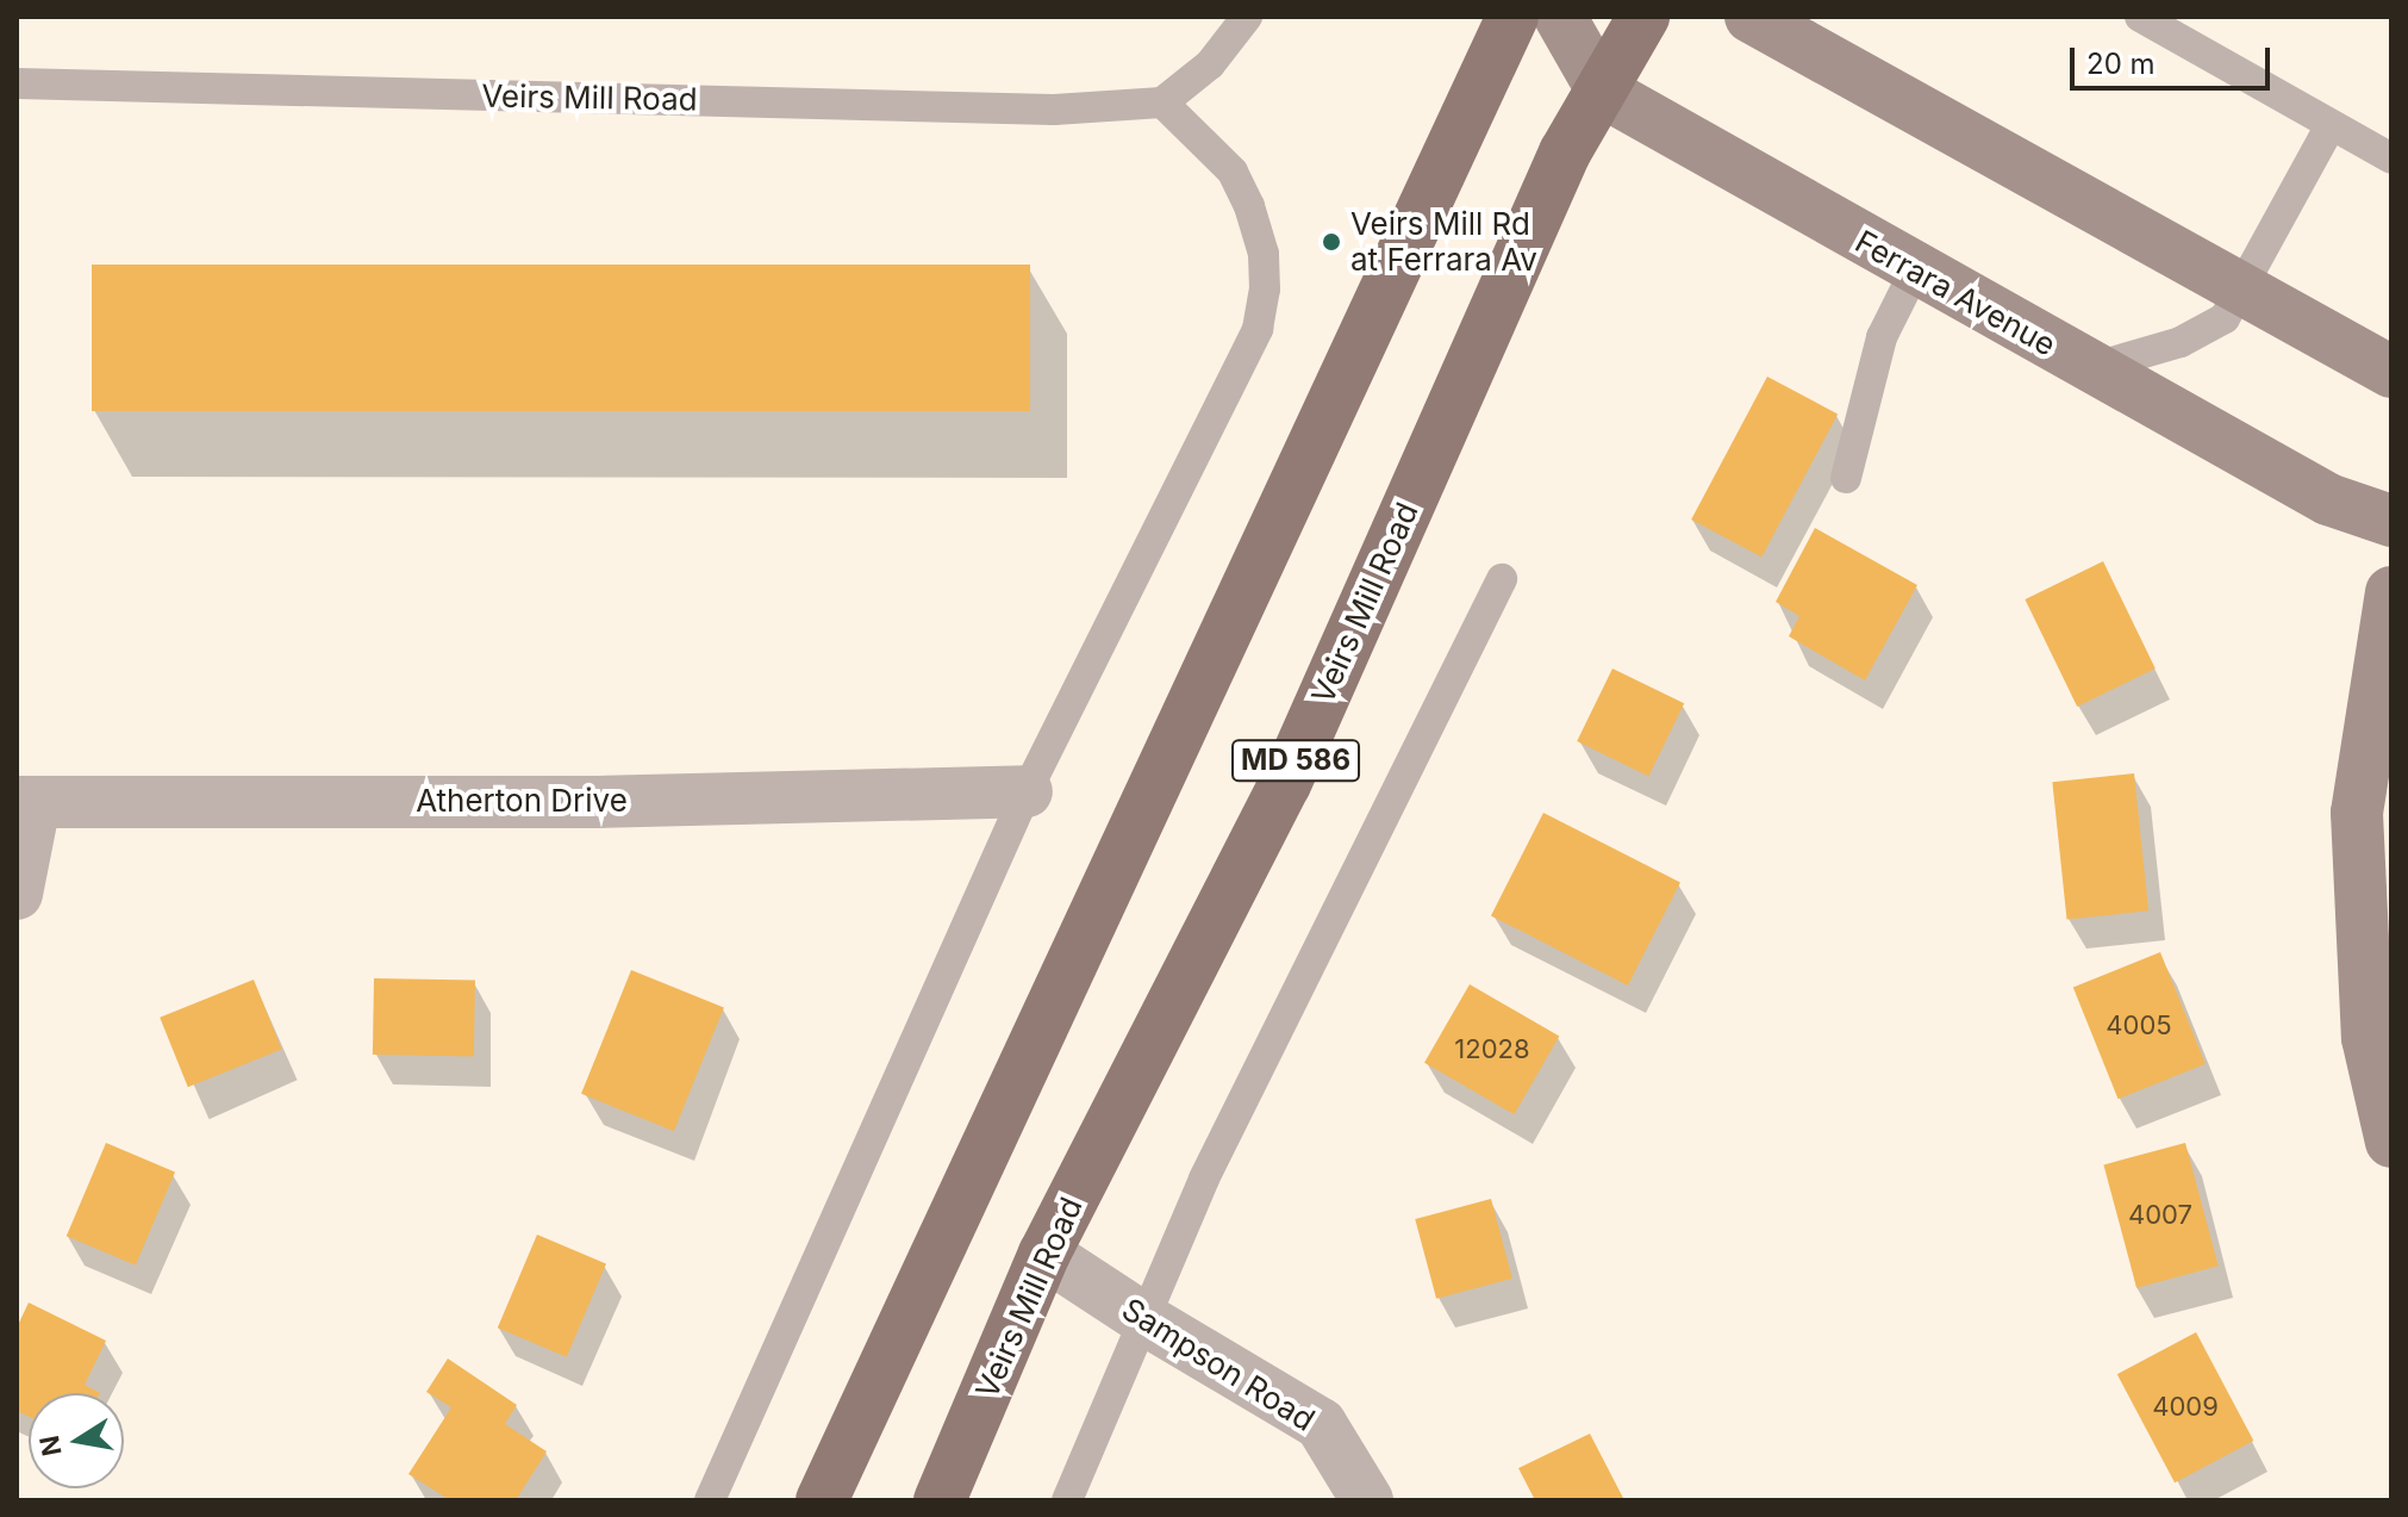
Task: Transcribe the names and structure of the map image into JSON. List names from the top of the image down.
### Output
{
  "streets": {
    "main road": ["Veirs Mill Road", "MD 586"],
    "street": ["Ferrara Avenue", "Atherton Drive", "Sampson Road"]
  },
  "crossings": [
    ["Veirs Mill Road", "Ferrara Avenue"],
    ["Veirs Mill Road", "Sampson Road"]
  ],
  "places": ["Veirs Mill Rd at Ferrara Av"],
  "house_numbers": [
    "4005",
    "12028",
    "4007",
    "4009"
  ],
  "scale_bar": "20 m",
  "north": "left"
}
